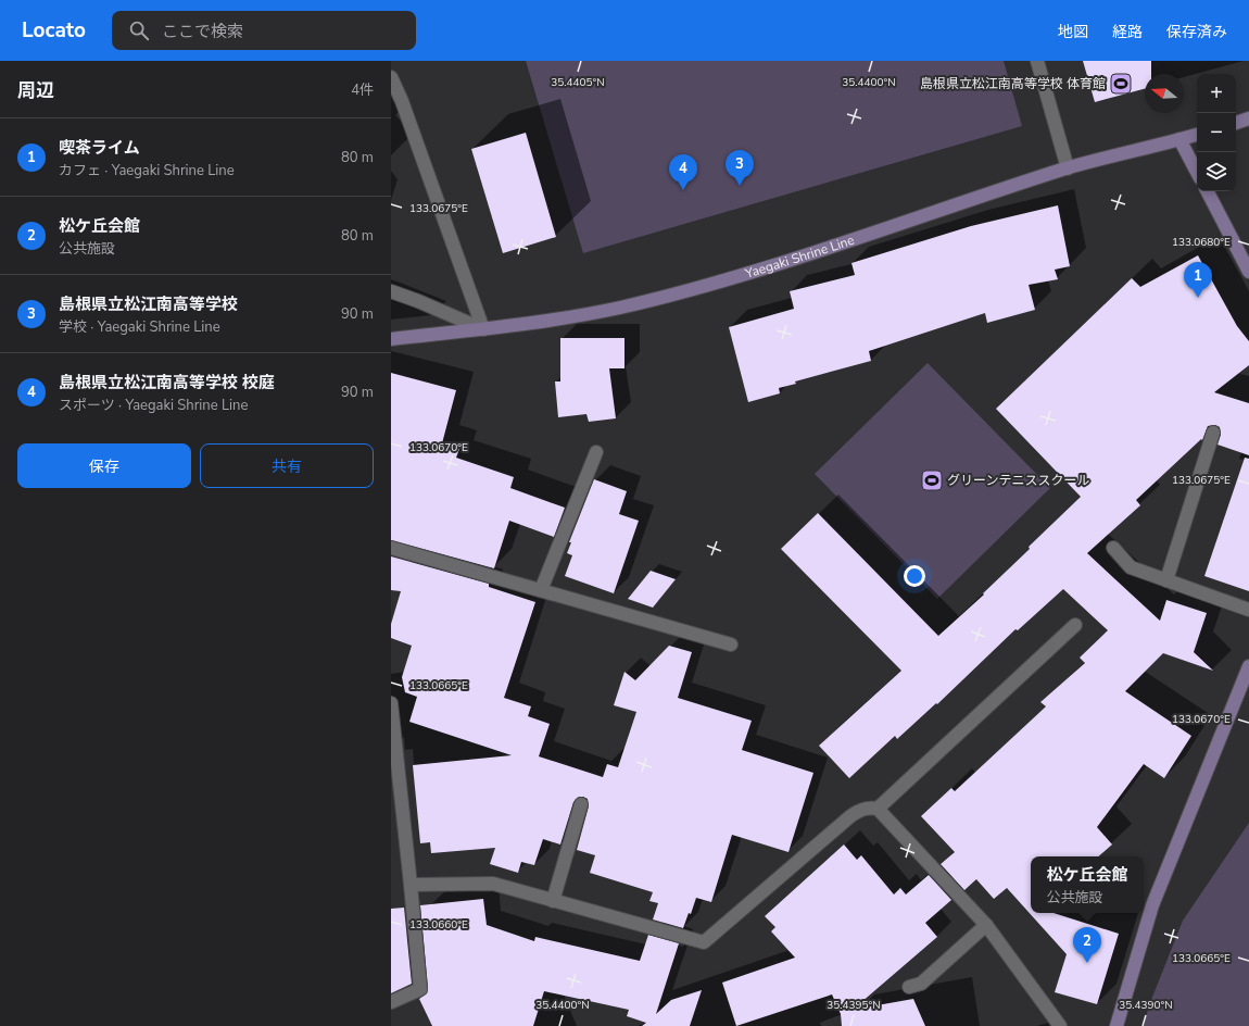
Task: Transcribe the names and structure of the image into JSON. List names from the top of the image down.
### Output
{
  "streets": {
    "main road": ["Yaegaki Shrine Line"]
  },
  "places": {
    "sports": ["島根県立松江南高等学校 体育館", "グリーンテニススクール"]
  },
  "north": "left",
  "page": {
    "header": "Locato",
    "search": "ここで検索",
    "nav": ["地図", "経路", "保存済み"],
    "heading": ["周辺", "4件"],
    "map_buttons": ["+", "−"],
    "list": [
      {
        "mark": "1",
        "name": "喫茶ライム",
        "note": "カフェ · Yaegaki Shrine Line",
        "value": "80 m"
      },
      {
        "mark": "2",
        "name": "松ケ丘会館",
        "note": "公共施設",
        "value": "80 m"
      },
      {
        "mark": "3",
        "name": "島根県立松江南高等学校",
        "note": "学校 · Yaegaki Shrine Line",
        "value": "90 m"
      },
      {
        "mark": "4",
        "name": "島根県立松江南高等学校 校庭",
        "note": "スポーツ · Yaegaki Shrine Line",
        "value": "90 m"
      }
    ],
    "pins": [
      "3",
      "4",
      "1",
      "2"
    ],
    "buttons": ["保存", "共有"],
    "popup": ["松ケ丘会館", "公共施設"]
  },
  "coordinates": [
    "35.4405°N",
    "35.4400°N",
    "133.0675°E",
    "133.0680°E",
    "133.0670°E",
    "133.0665°E",
    "133.0660°E",
    "35.4395°N",
    "35.4390°N"
  ]
}
